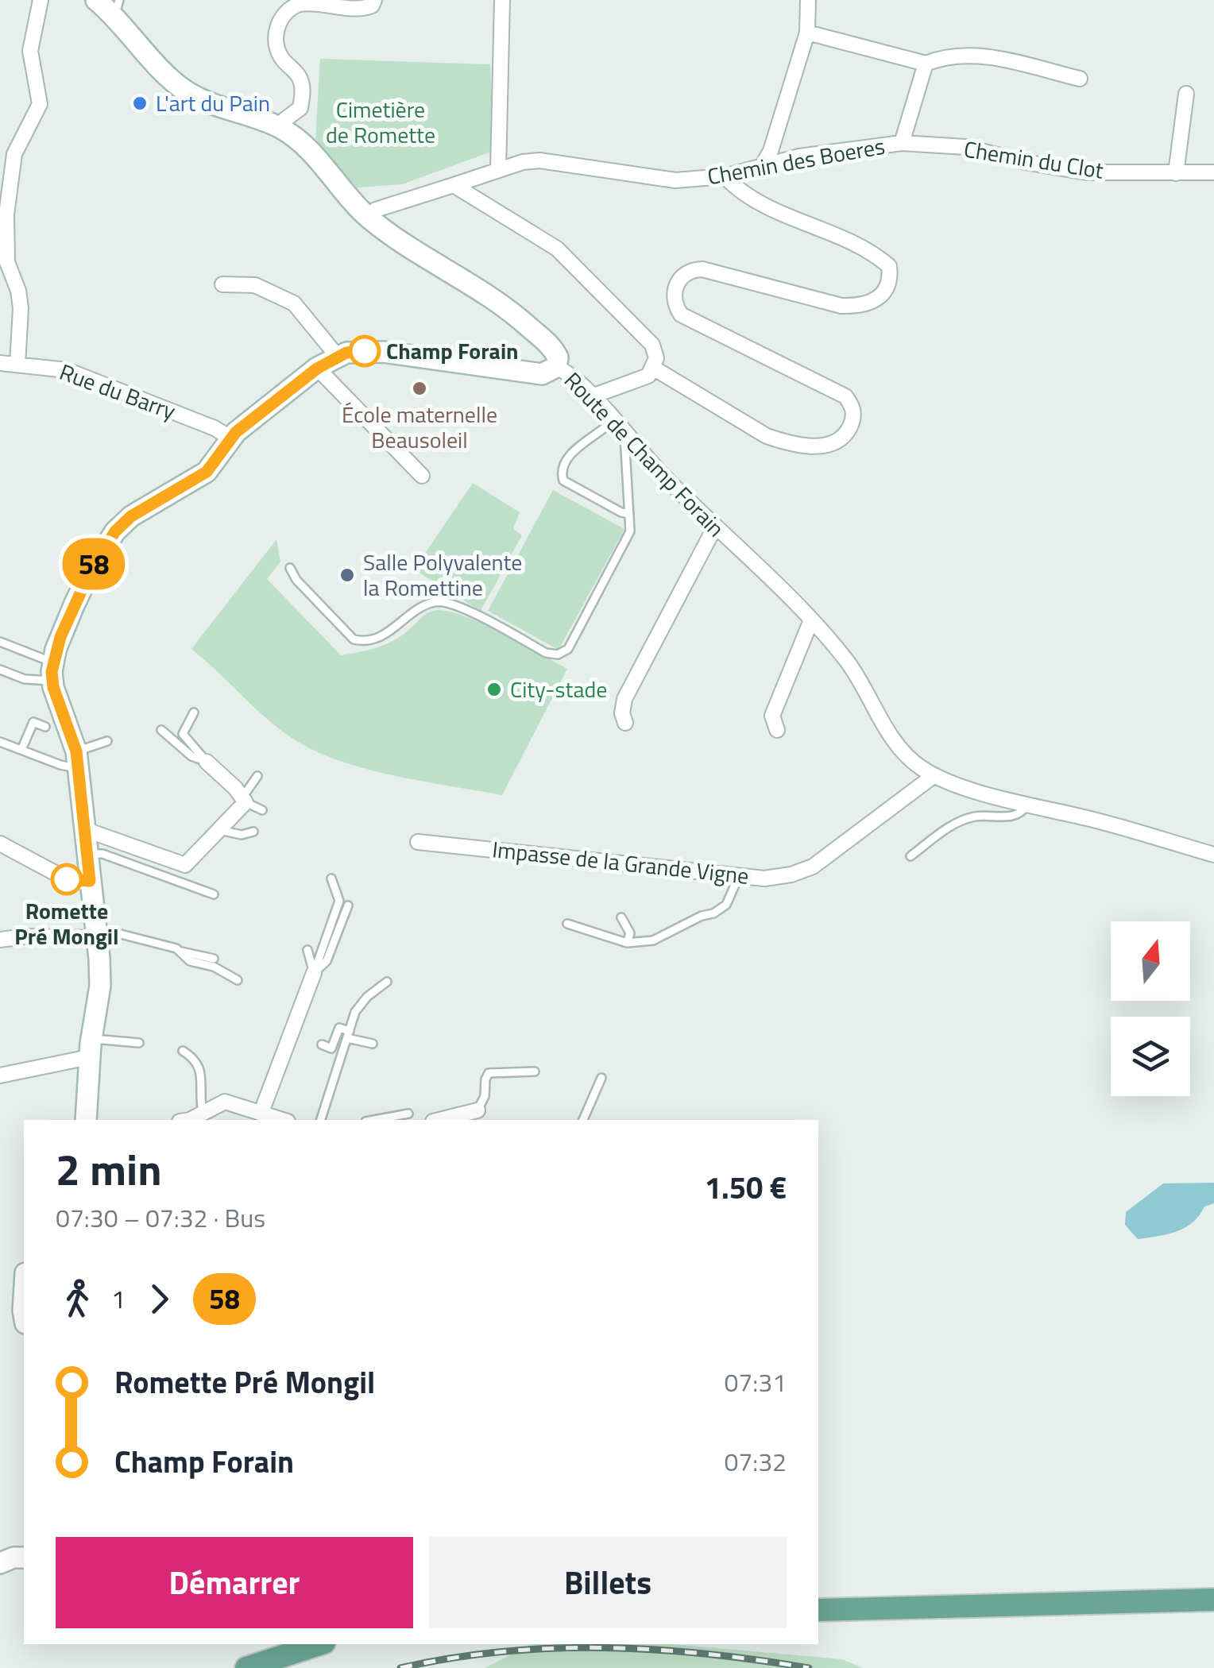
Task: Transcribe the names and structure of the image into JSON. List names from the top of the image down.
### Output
{
  "streets": {
    "main road": ["Route de Champ Forain"],
    "street": [
      "Chemin du Clot",
      "Chemin des Boeres",
      "Rue du Barry",
      "Impasse de la Grande Vigne"
    ]
  },
  "crossings": [
    ["Chemin du Clot", "Chemin des Boeres"],
    ["Chemin des Boeres", "Route de Champ Forain"],
    ["Route de Champ Forain", "Impasse de la Grande Vigne"]
  ],
  "parks": ["Cimetière de Romette"],
  "places": [
    "L'art du Pain",
    "Champ Forain",
    "École maternelle Beausoleil",
    "Salle Polyvalente la Romettine",
    "City-stade",
    "Romette Pré Mongil"
  ],
  "lines": ["bus line 58"],
  "north": "top",
  "page": {
    "on_map": "58",
    "heading": ["2 min", "07:30 – 07:32 · Bus", "1.50 €"],
    "legs": ["1", "58"],
    "list": [
      {
        "name": "Romette Pré Mongil",
        "value": "07:31"
      },
      {
        "name": "Champ Forain",
        "value": "07:32"
      }
    ],
    "buttons": ["Démarrer", "Billets"]
  }
}
